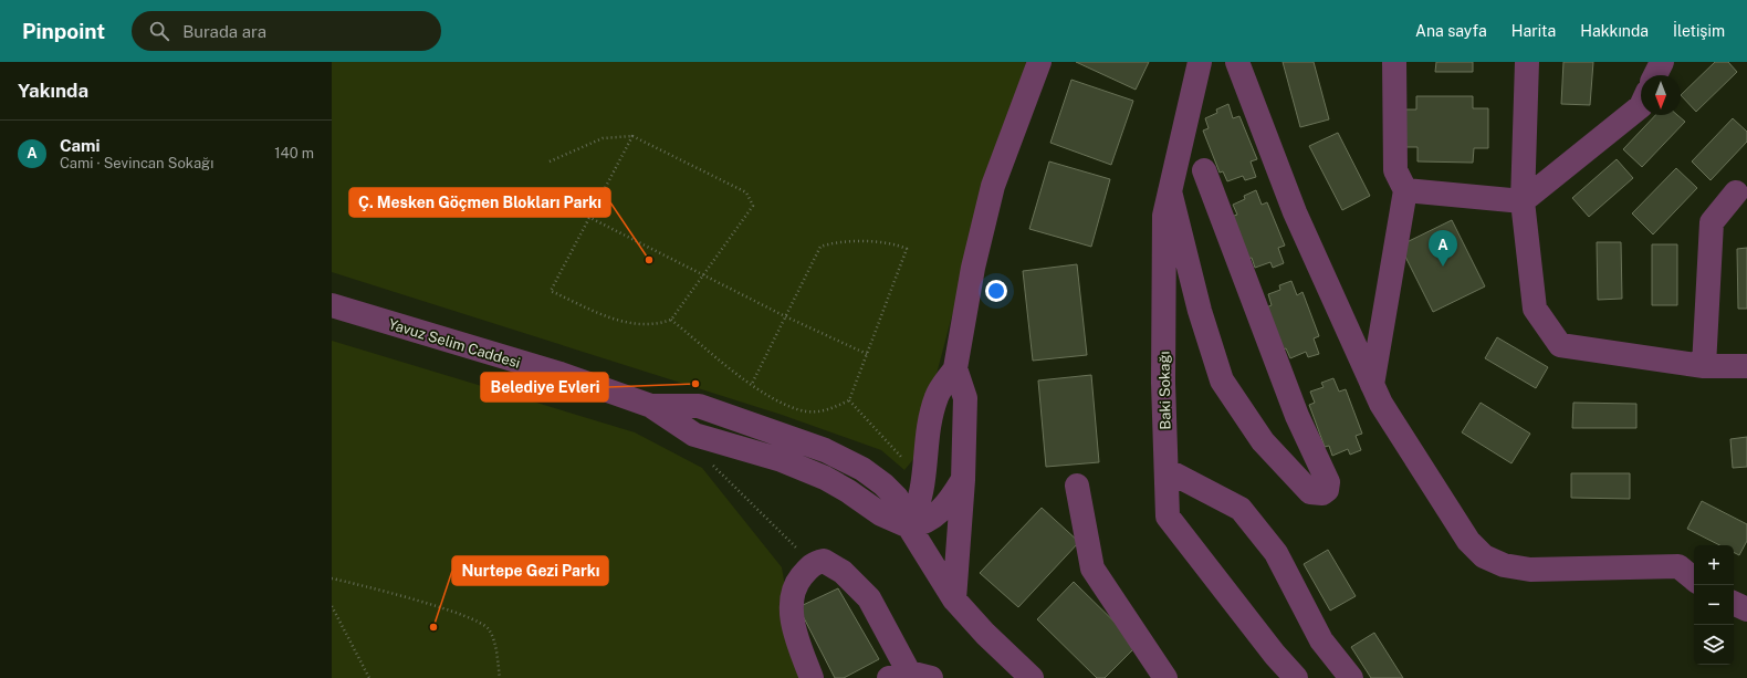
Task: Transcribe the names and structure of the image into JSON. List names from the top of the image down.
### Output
{
  "streets": {
    "street": ["Yavuz Selim Caddesi", "Baki Sokağı"]
  },
  "places": ["Ç. Mesken Göçmen Blokları Parkı", "Belediye Evleri", "Nurtepe Gezi Parkı"],
  "north": "bottom",
  "page": {
    "header": "Pinpoint",
    "search": "Burada ara",
    "nav": [
      "Ana sayfa",
      "Harita",
      "Hakkında",
      "İletişim"
    ],
    "heading": "Yakında",
    "list": [
      {
        "mark": "A",
        "name": "Cami",
        "note": "Cami · Sevincan Sokağı",
        "value": "140 m"
      }
    ],
    "pins": "A",
    "map_buttons": ["+", "−"]
  }
}
